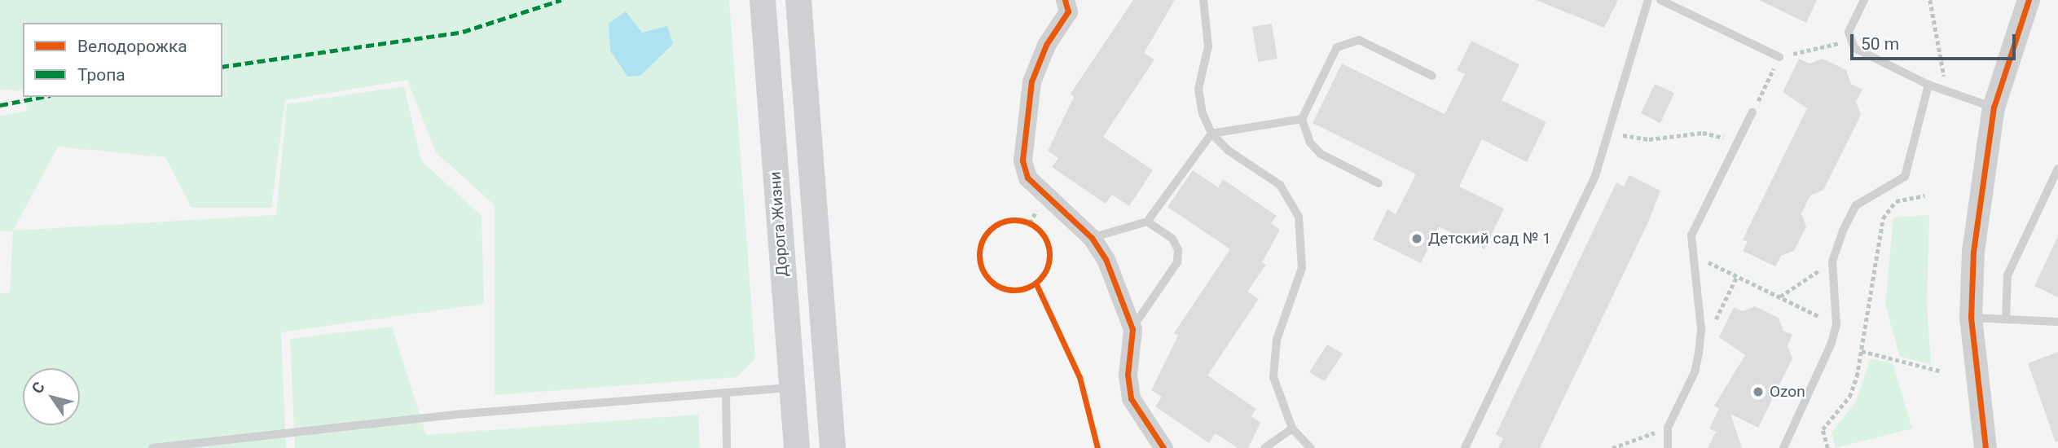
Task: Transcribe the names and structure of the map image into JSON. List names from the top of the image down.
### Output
{
  "streets": {
    "main road": ["Дорога Жизни"]
  },
  "places": ["Детский сад № 1", "Ozon"],
  "legend": ["Велодорожка", "Тропа"],
  "scale_bar": "50 m",
  "north": "top left"
}
